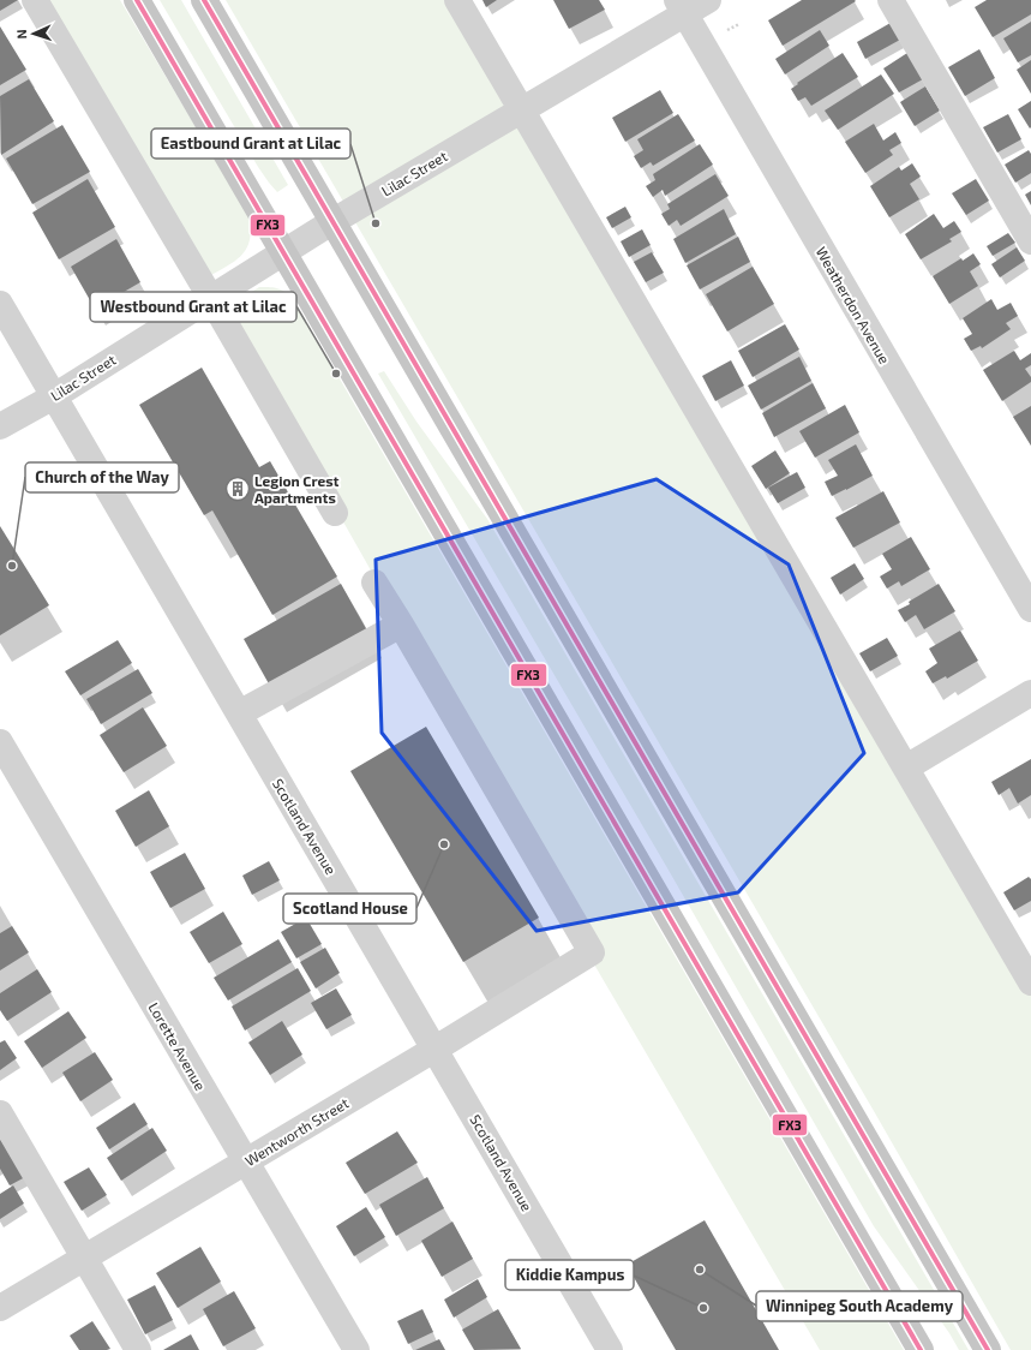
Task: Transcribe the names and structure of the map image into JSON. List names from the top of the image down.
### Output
{
  "streets": {
    "street": [
      "Lilac Street",
      "Weatherdon Avenue",
      "Scotland Avenue",
      "Lorette Avenue",
      "Wentworth Street"
    ]
  },
  "crossings": [
    ["Lilac Street", "Weatherdon Avenue"],
    ["Lilac Street", "Scotland Avenue"],
    ["Scotland Avenue", "Wentworth Street"],
    ["Lorette Avenue", "Wentworth Street"]
  ],
  "places": {
    "other": [
      "Eastbound Grant at Lilac",
      "Westbound Grant at Lilac",
      "Church of the Way",
      "Scotland House",
      "Winnipeg South Academy",
      "Kiddie Kampus"
    ],
    "building": ["Legion Crest Apartments"]
  },
  "lines": ["transit line FX3"],
  "north": "left"
}
